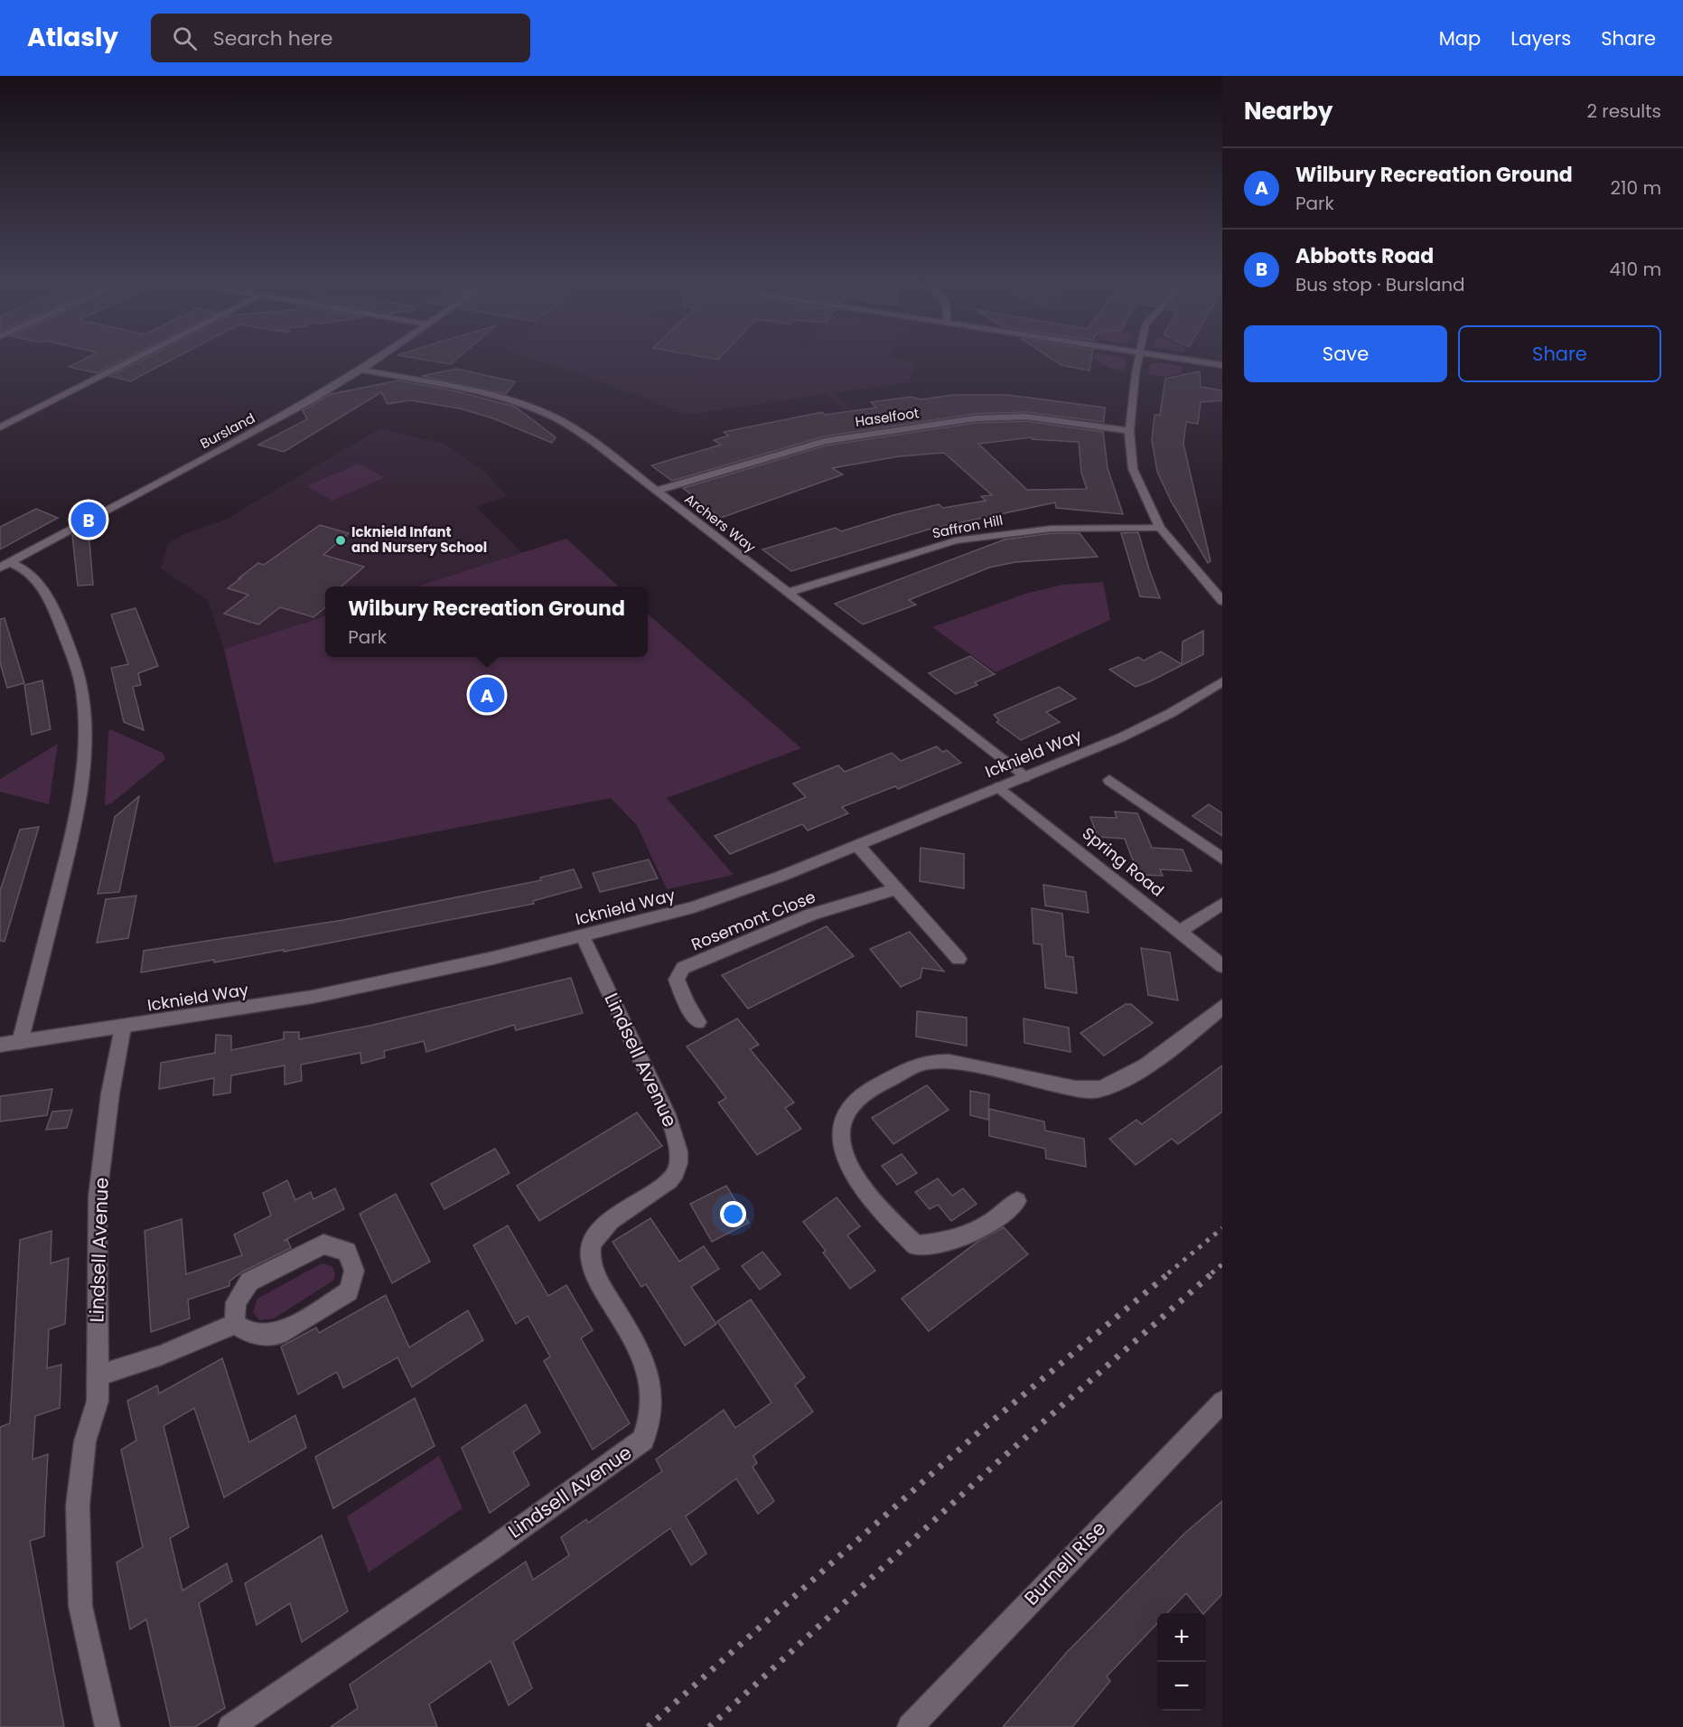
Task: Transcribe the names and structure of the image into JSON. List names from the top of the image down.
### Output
{
  "streets": {
    "street": [
      "Haselfoot",
      "Bursland",
      "Archers Way",
      "Saffron Hill",
      "Icknield Way",
      "Spring Road",
      "Rosemont Close",
      "Lindsell Avenue",
      "Burnell Rise"
    ]
  },
  "crossings": [
    ["Haselfoot", "Archers Way"],
    ["Bursland", "Archers Way"],
    ["Archers Way", "Saffron Hill"],
    ["Archers Way", "Icknield Way"],
    ["Icknield Way", "Spring Road"],
    ["Icknield Way", "Lindsell Avenue"]
  ],
  "places": ["Icknield Infant and Nursery School"],
  "page": {
    "header": "Atlasly",
    "search": "Search here",
    "nav": ["Map", "Layers", "Share"],
    "heading": ["Nearby", "2 results"],
    "list": [
      {
        "mark": "A",
        "name": "Wilbury Recreation Ground",
        "note": "Park",
        "value": "210 m"
      },
      {
        "mark": "B",
        "name": "Abbotts Road",
        "note": "Bus stop · Bursland",
        "value": "410 m"
      }
    ],
    "buttons": ["Save", "Share"],
    "pins": ["B", "A"],
    "popup": ["Wilbury Recreation Ground", "Park"],
    "map_buttons": ["+", "−"]
  }
}
